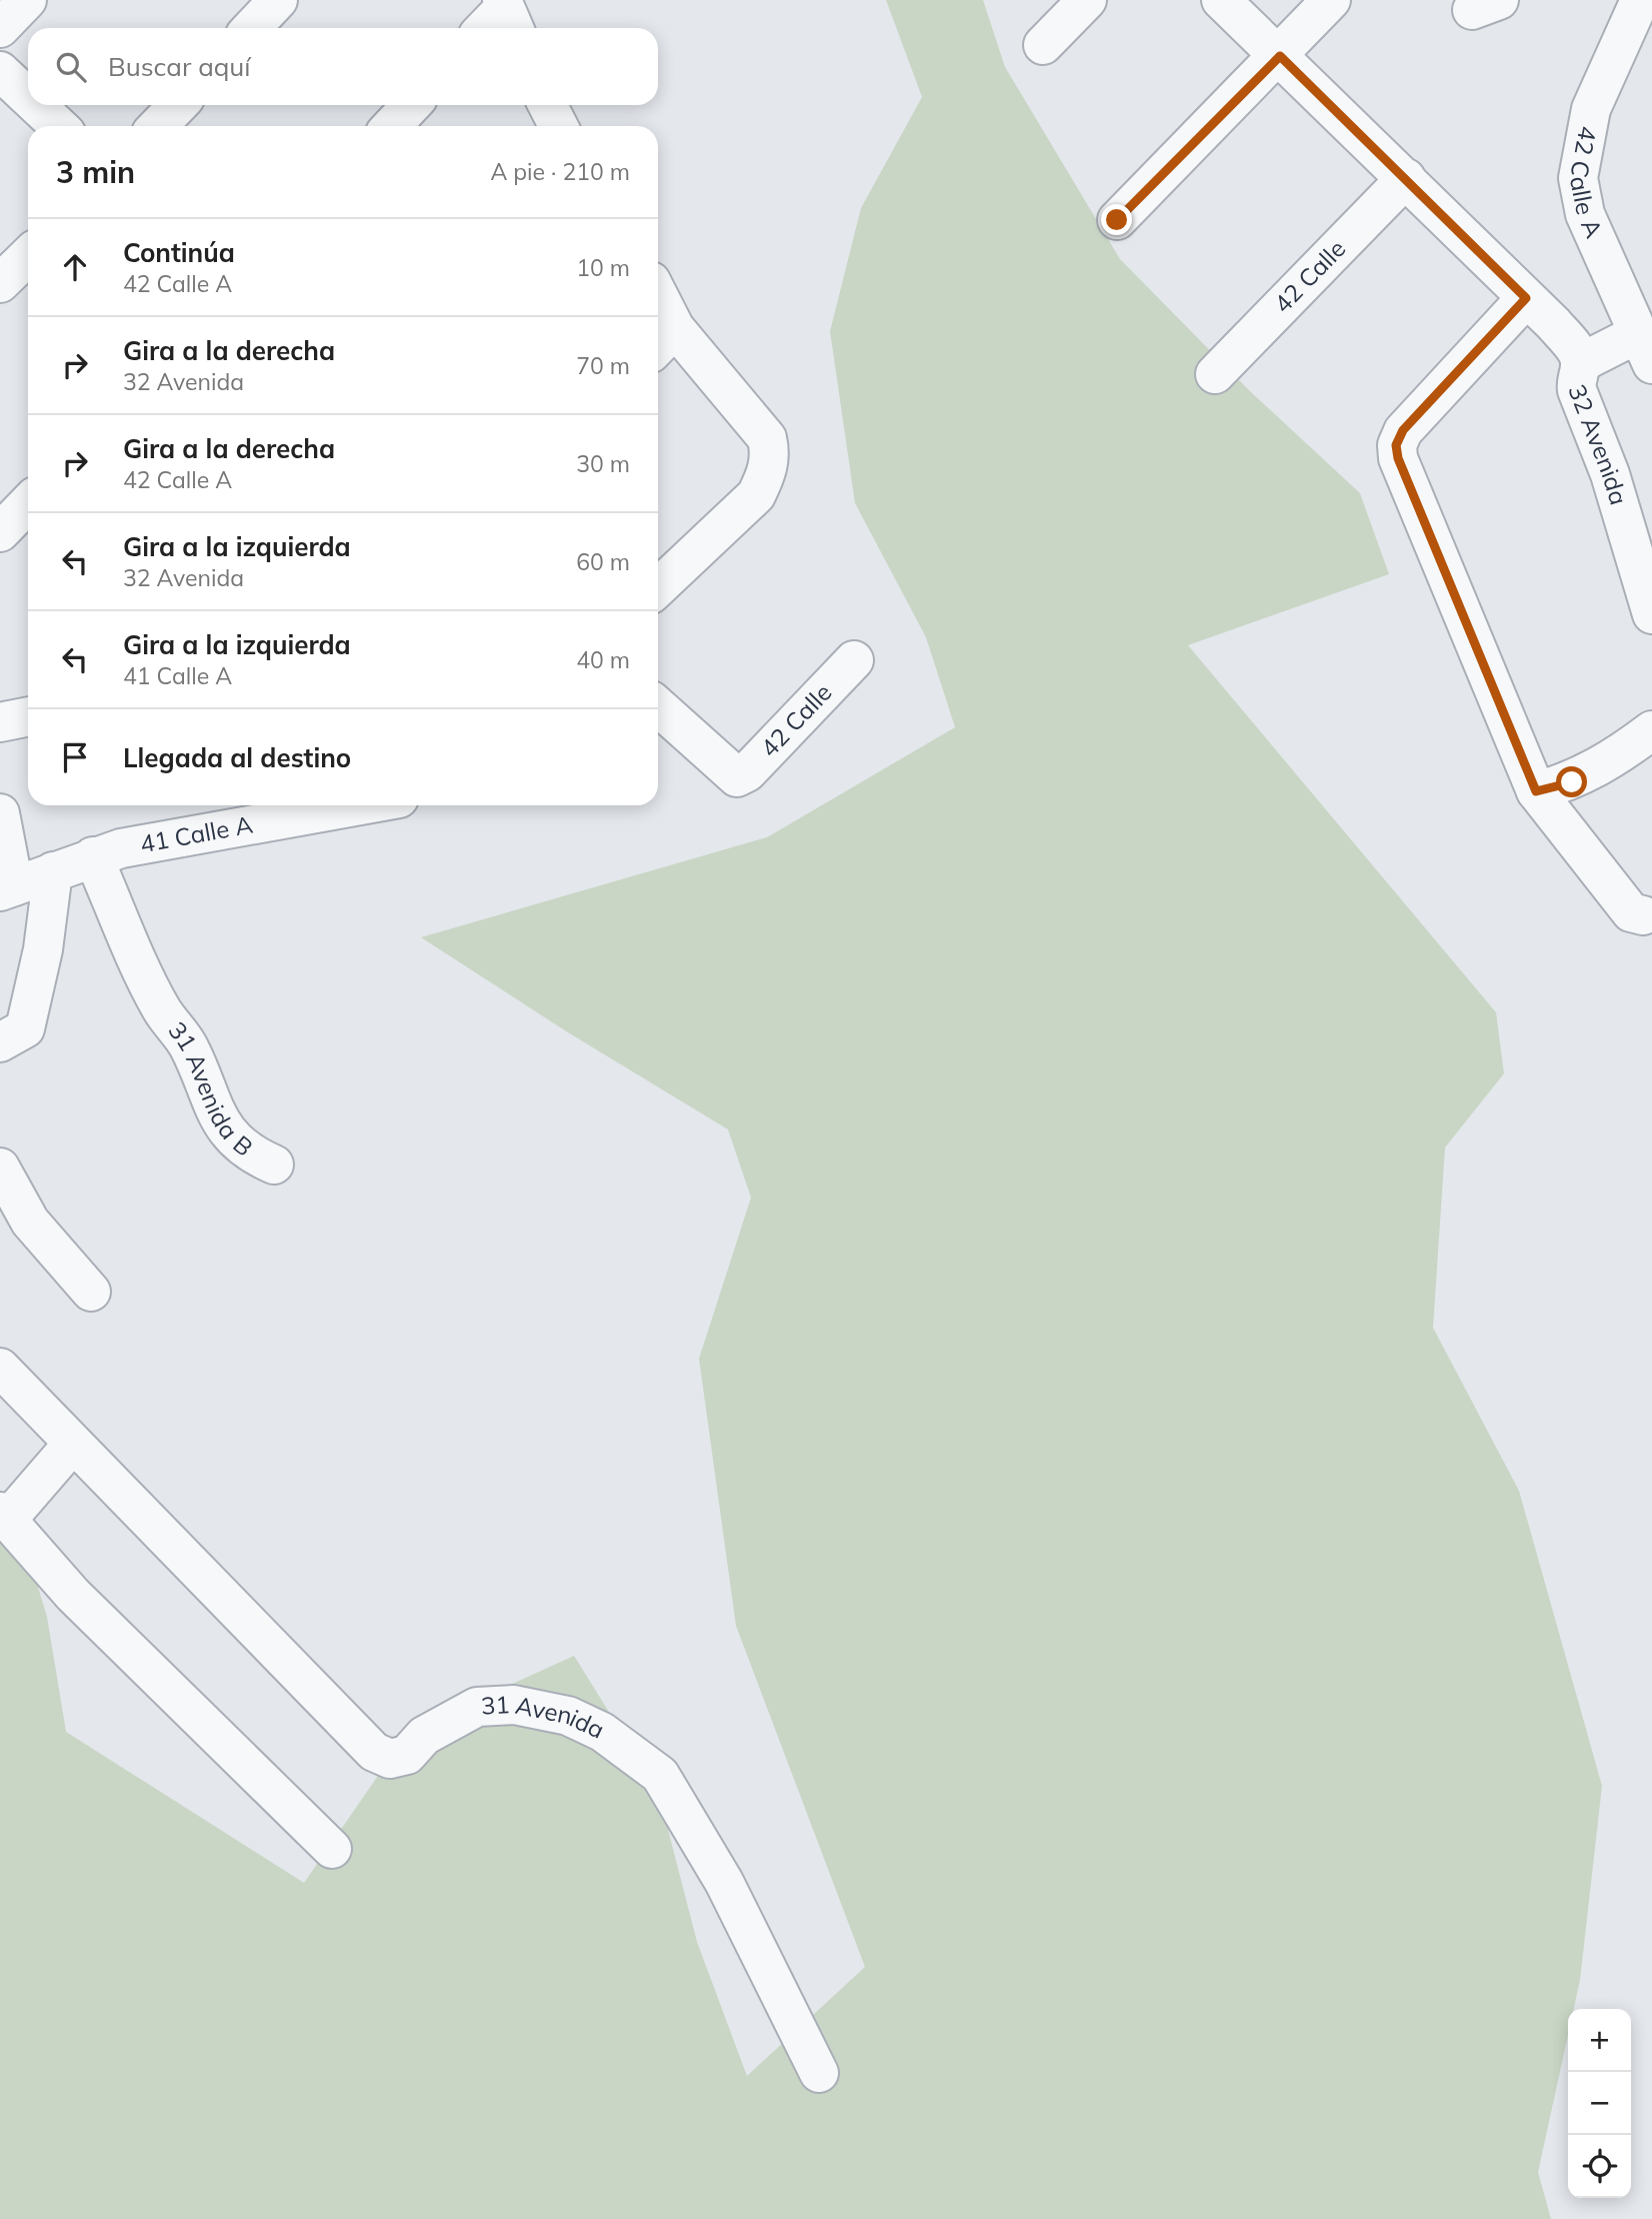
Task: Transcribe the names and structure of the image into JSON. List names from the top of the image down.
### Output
{
  "streets": {
    "street": [
      "42 Calle A",
      "42 Calle",
      "32 Avenida",
      "41 Calle A",
      "31 Avenida B",
      "31 Avenida"
    ]
  },
  "crossings": [
    ["42 Calle", "32 Avenida"],
    ["41 Calle A", "31 Avenida B"]
  ],
  "page": {
    "search": "Buscar aquí",
    "heading": ["3 min", "A pie · 210 m"],
    "list": [
      ["Continúa", "42 Calle A", "10 m"],
      ["Gira a la derecha", "32 Avenida", "70 m"],
      ["Gira a la derecha", "42 Calle A", "30 m"],
      ["Gira a la izquierda", "32 Avenida", "60 m"],
      ["Gira a la izquierda", "41 Calle A", "40 m"],
      "Llegada al destino"
    ],
    "map_buttons": ["+", "−"]
  }
}
